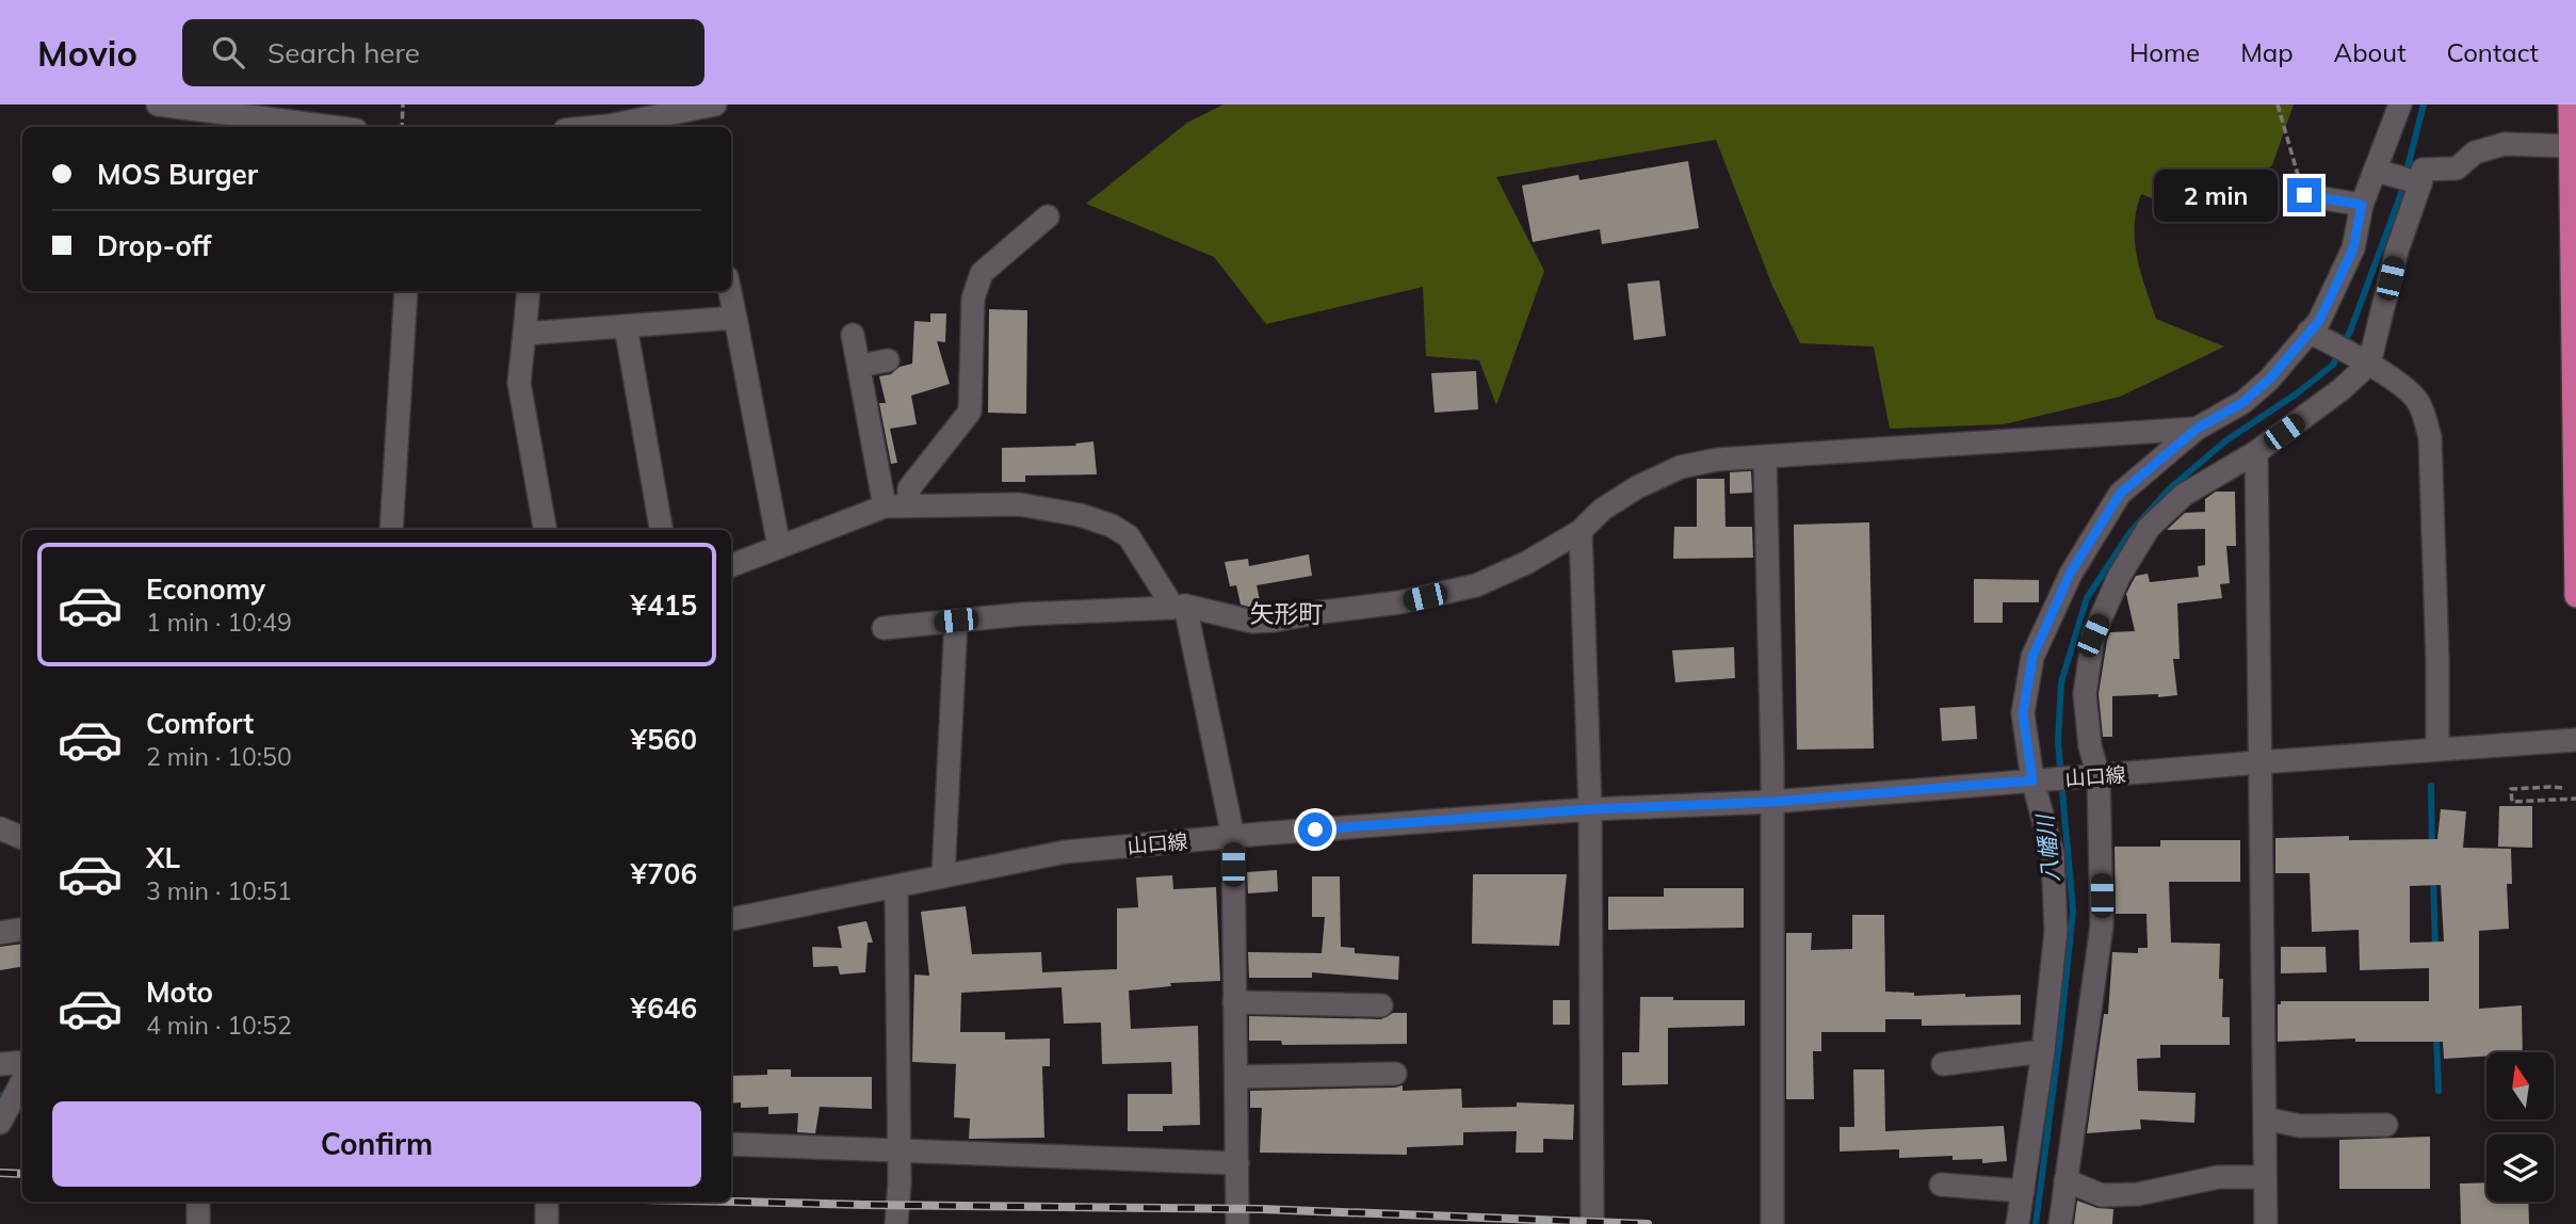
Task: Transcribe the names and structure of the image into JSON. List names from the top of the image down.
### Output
{
  "streets": {
    "street": ["山口線"]
  },
  "districts": ["矢形町"],
  "water": ["八幡川"],
  "north": "top",
  "page": {
    "header": "Movio",
    "search": "Search here",
    "nav": [
      "Home",
      "Map",
      "About",
      "Contact"
    ],
    "banner": ["MOS Burger", "Drop-off"],
    "bubble": "2 min",
    "list": [
      {
        "name": "Economy",
        "note": "1 min · 10:49",
        "value": "¥415"
      },
      {
        "name": "Comfort",
        "note": "2 min · 10:50",
        "value": "¥560"
      },
      {
        "name": "XL",
        "note": "3 min · 10:51",
        "value": "¥706"
      },
      {
        "name": "Moto",
        "note": "4 min · 10:52",
        "value": "¥646"
      }
    ],
    "buttons": "Confirm"
  }
}
